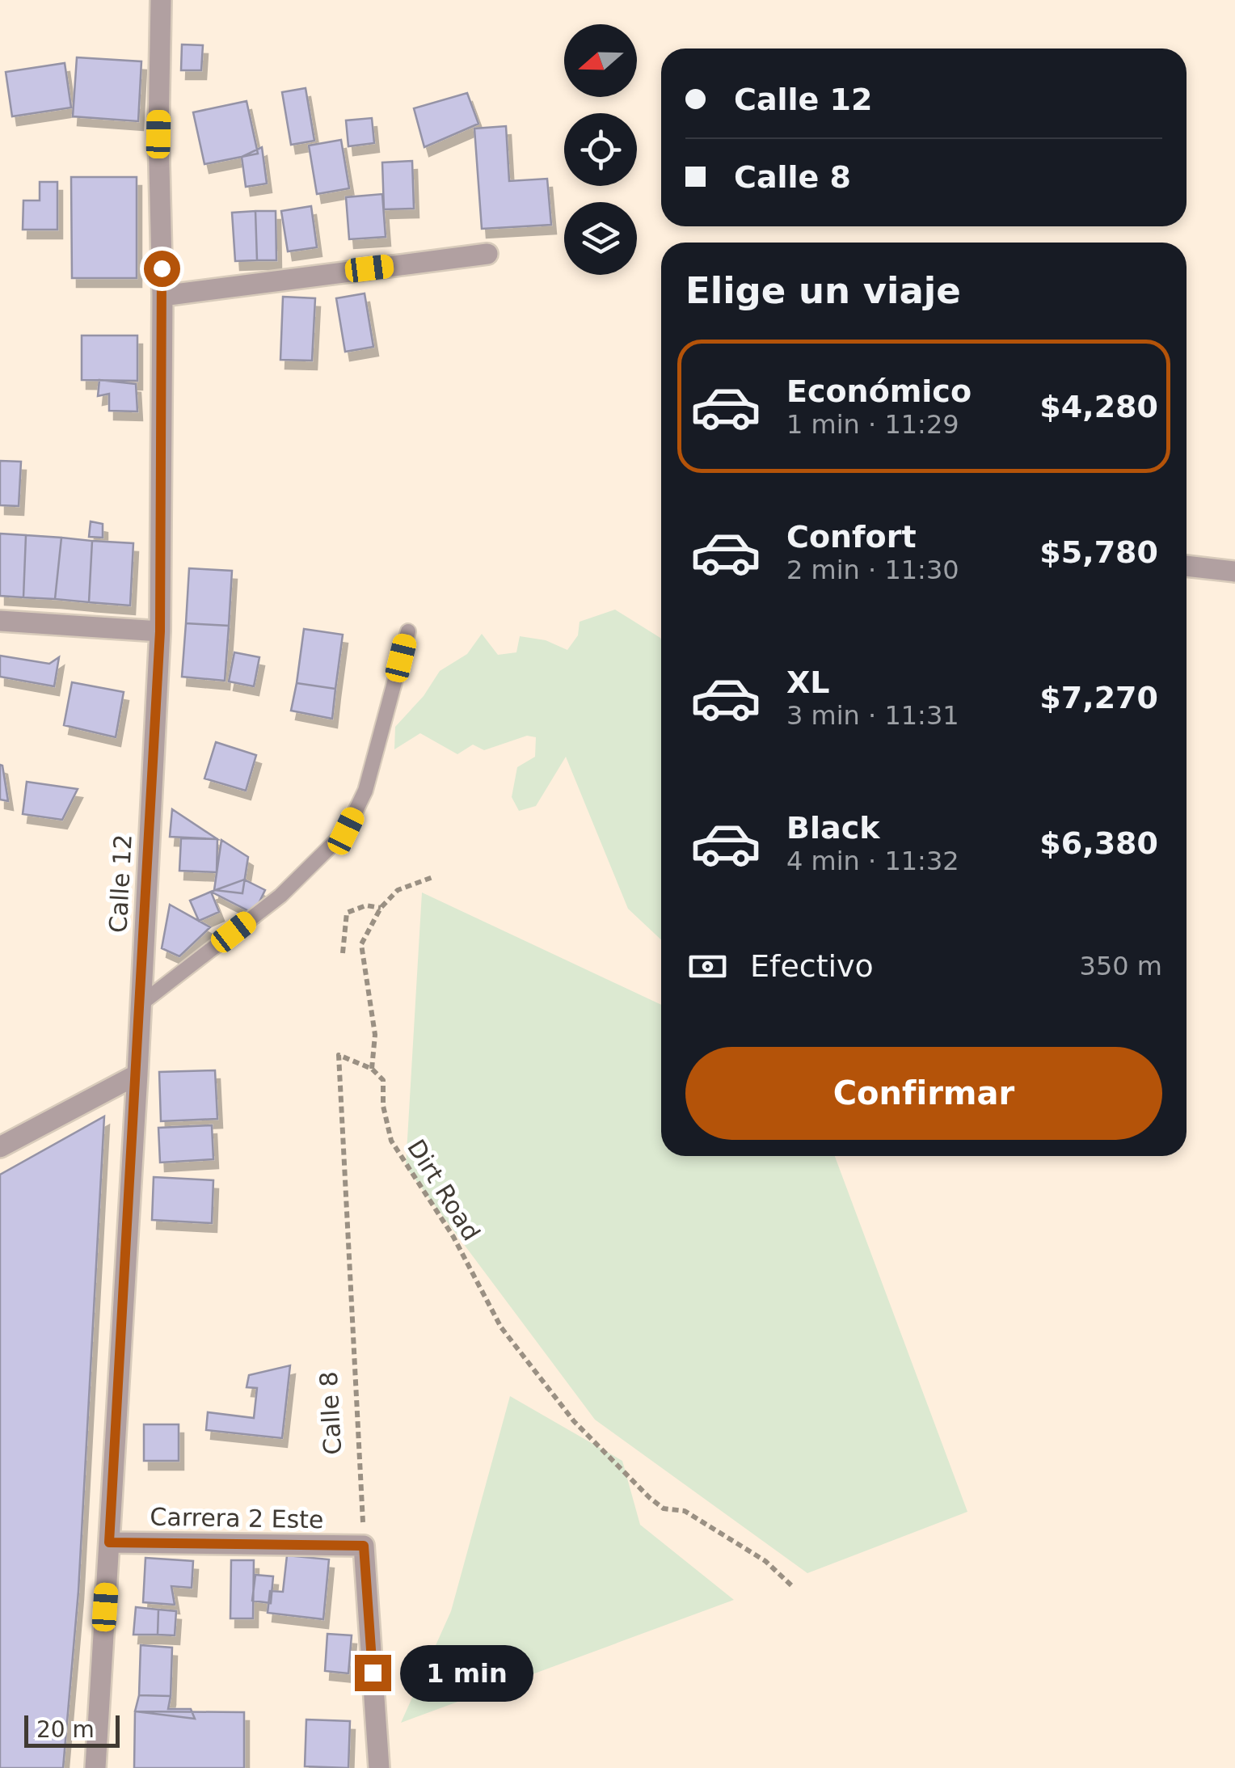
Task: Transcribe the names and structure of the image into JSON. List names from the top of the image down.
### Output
{
  "streets": {
    "street": ["Calle 12", "Carrera 2 Este"],
    "path": ["Dirt Road", "Calle 8"]
  },
  "crossings": [
    ["Calle 12", "Carrera 2 Este"],
    ["Dirt Road", "Calle 8"],
    ["Calle 8", "Carrera 2 Este"]
  ],
  "scale_bar": "20 m",
  "north": "left",
  "page": {
    "banner": ["Calle 12", "Calle 8"],
    "heading": "Elige un viaje",
    "list": [
      {
        "name": "Económico",
        "note": "1 min · 11:29",
        "value": "$4,280"
      },
      {
        "name": "Confort",
        "note": "2 min · 11:30",
        "value": "$5,780"
      },
      {
        "name": "XL",
        "note": "3 min · 11:31",
        "value": "$7,270"
      },
      {
        "name": "Black",
        "note": "4 min · 11:32",
        "value": "$6,380"
      }
    ],
    "pay": ["Efectivo", "350 m"],
    "buttons": "Confirmar",
    "bubble": "1 min",
    "scale": "20 m"
  }
}
